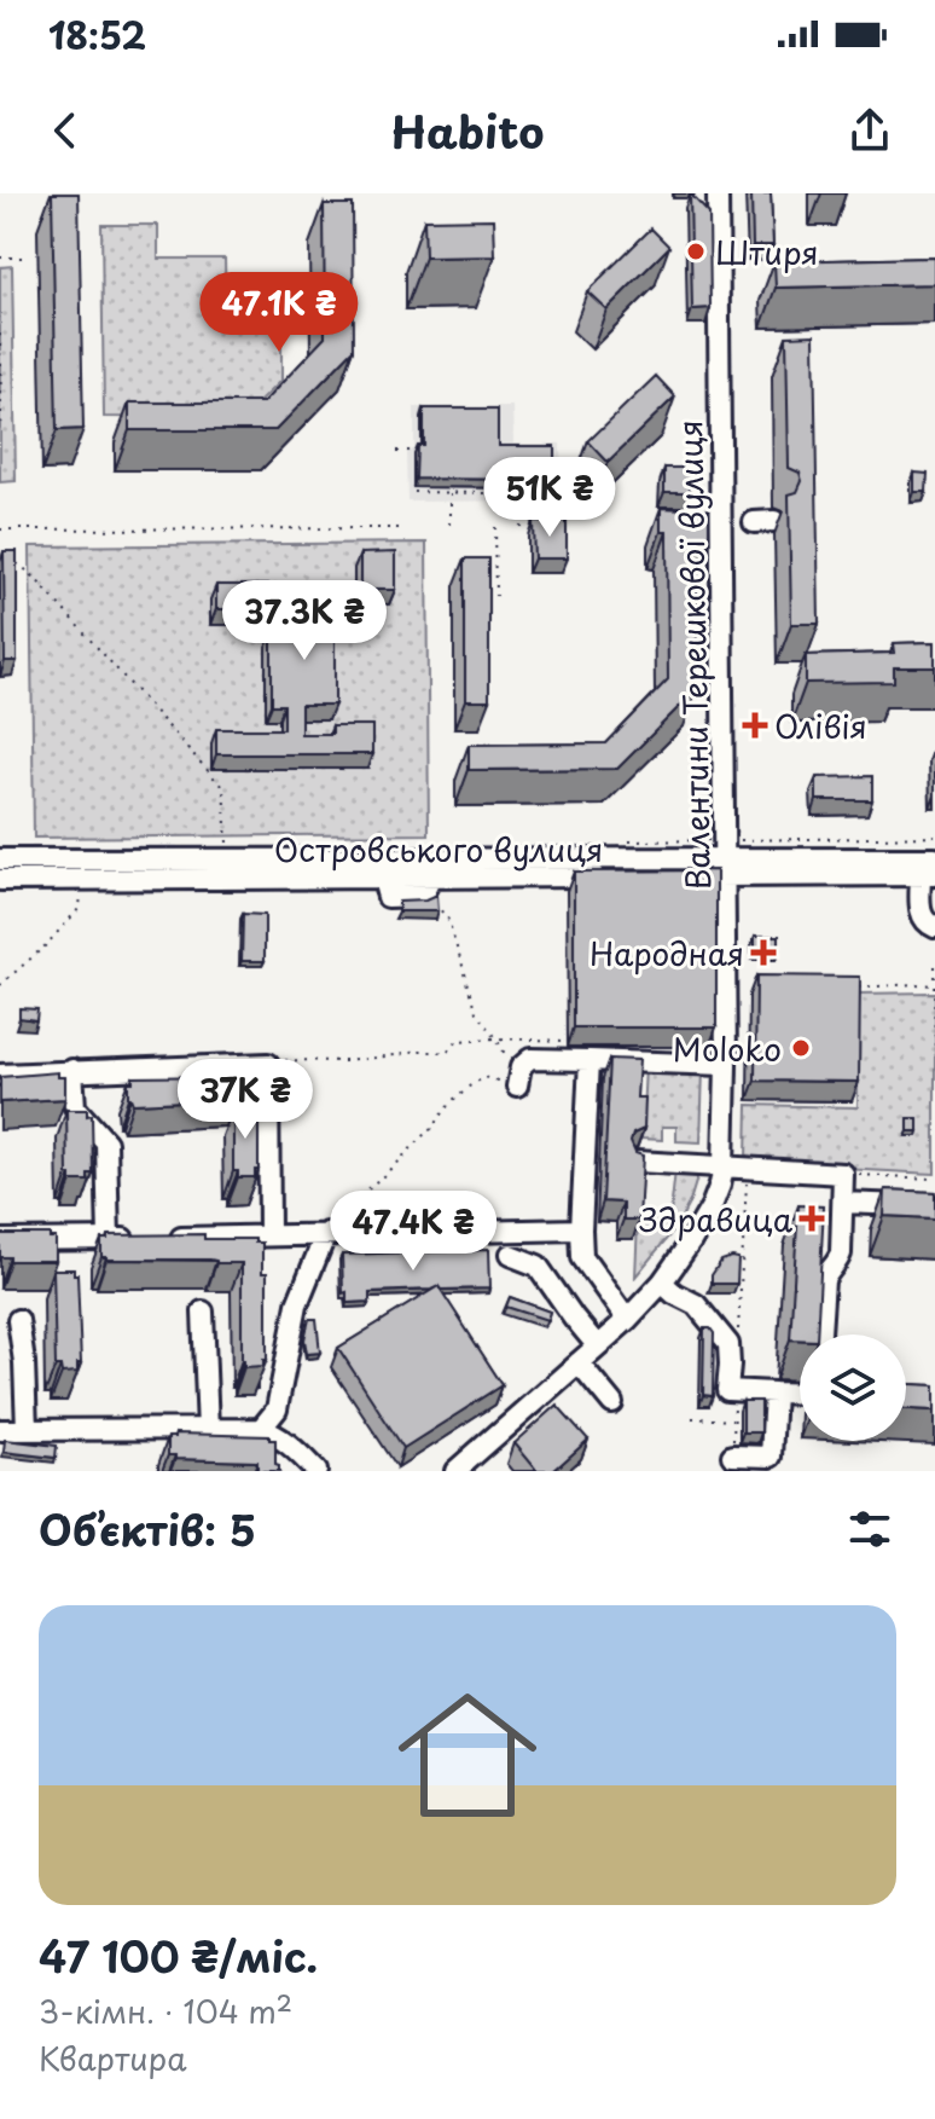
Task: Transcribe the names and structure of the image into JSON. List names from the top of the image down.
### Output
{
  "streets": {
    "street": ["Валентини Терешкової вулиця", "Островського вулиця"]
  },
  "crossings": [
    ["Валентини Терешкової вулиця", "Островського вулиця"]
  ],
  "places": {
    "other": ["Штиря", "Moloko"],
    "health": ["Олівія", "Народная", "Здравица"]
  },
  "page": {
    "status": "18:52",
    "header": "Habito",
    "price": [
      "47.1K ₴",
      "51K ₴",
      "37.3K ₴",
      "37K ₴",
      "47.4K ₴"
    ],
    "heading": "Об’єктів: 5",
    "list": [
      {
        "name": "47 100 ₴/міс.",
        "note": "3-кімн. · 104 m² · Квартира"
      }
    ]
  }
}
